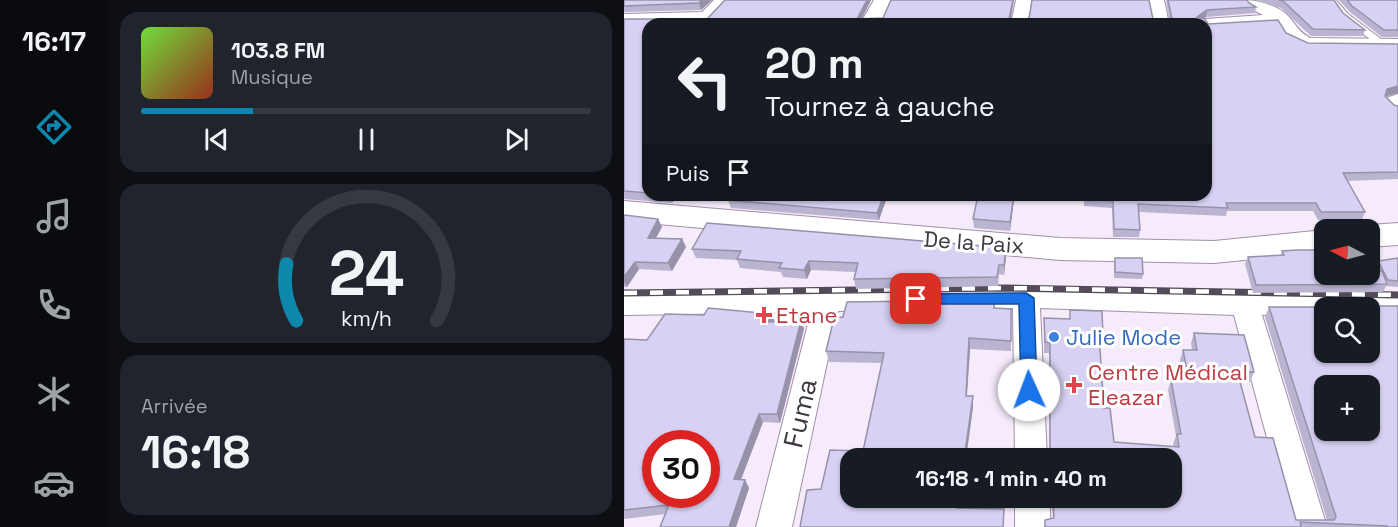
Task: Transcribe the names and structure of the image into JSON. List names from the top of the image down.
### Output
{
  "streets": {
    "street": ["De la Paix", "Fuma"]
  },
  "places": {
    "health": ["Etane", "Centre Médical Eleazar"],
    "other": ["Julie Mode"]
  },
  "north": "left",
  "page": {
    "tabs": "16:17",
    "turn": ["20 m", "Tournez à gauche"],
    "song": ["103.8 FM", "Musique"],
    "then": "Puis",
    "map_buttons": "+",
    "tile": ["Arrivée", "16:18"],
    "limit": "30",
    "trip": "16:18 · 1 min · 40 m",
    "gauge": ["24", "km/h"]
  }
}
